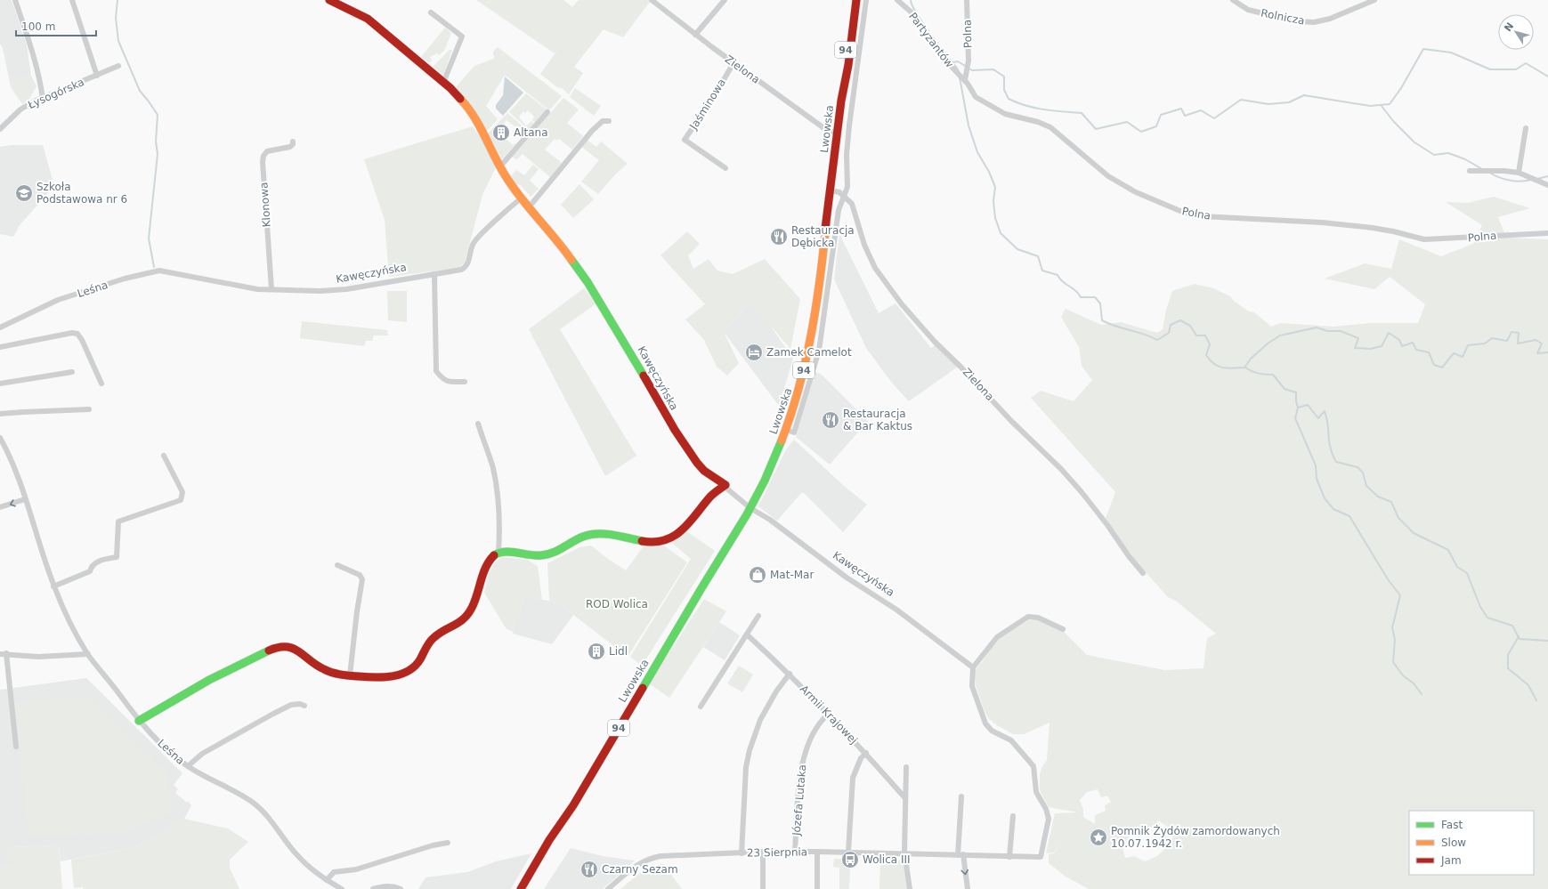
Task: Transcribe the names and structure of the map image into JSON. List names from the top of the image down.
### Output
{
  "streets": {
    "main road": ["94", "Lwowska", "Kawęczyńska"],
    "street": [
      "Rolnicza",
      "Polna",
      "Partyzantów",
      "Zielona",
      "Łysogórska",
      "Jaśminowa",
      "Klonowa",
      "Leśna",
      "Armii Krajowej",
      "Józefa Lutaka",
      "23 Sierpnia"
    ]
  },
  "crossings": [
    ["Polna", "Partyzantów"],
    ["Zielona", "Jaśminowa"],
    ["Zielona", "Lwowska"],
    ["Lwowska", "Kawęczyńska"],
    ["Klonowa", "Kawęczyńska"],
    ["Kawęczyńska", "Leśna"],
    ["Kawęczyńska", "23 Sierpnia"],
    ["Armii Krajowej", "Józefa Lutaka"],
    ["Józefa Lutaka", "23 Sierpnia"]
  ],
  "parks": ["ROD Wolica"],
  "places": {
    "building": ["Altana", "Lidl"],
    "school or university": ["Szkoła Podstawowa nr 6"],
    "restaurant": ["Restauracja Dębicka", "Restauracja & Bar Kaktus", "Czarny Sezam"],
    "hotel": ["Zamek Camelot"],
    "shop": ["Mat-Mar"],
    "place": ["Pomnik Żydów zamordowanych 10.07.1942 r."],
    "bus stop": ["Wolica III"]
  },
  "legend": ["Fast", "Slow", "Jam"],
  "scale_bar": "100 m",
  "north": "top left"
}
